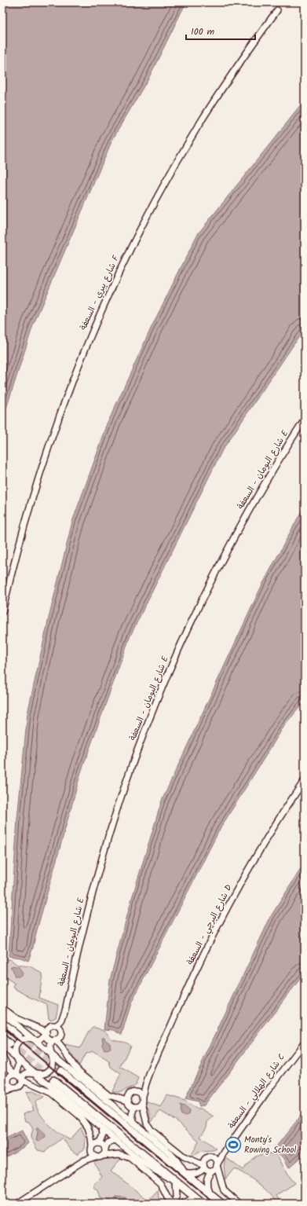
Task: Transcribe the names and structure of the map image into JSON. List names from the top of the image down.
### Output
{
  "streets": {
    "street": [
      "شارع يبري - السعفة F",
      "شارع البومان - السعفة E",
      "شارع البرحي - السعفة D",
      "شارع الهلالي - السعفة C"
    ]
  },
  "places": {
    "sports": ["Monty's Rowing School"]
  },
  "scale_bar": "100 m"
}
